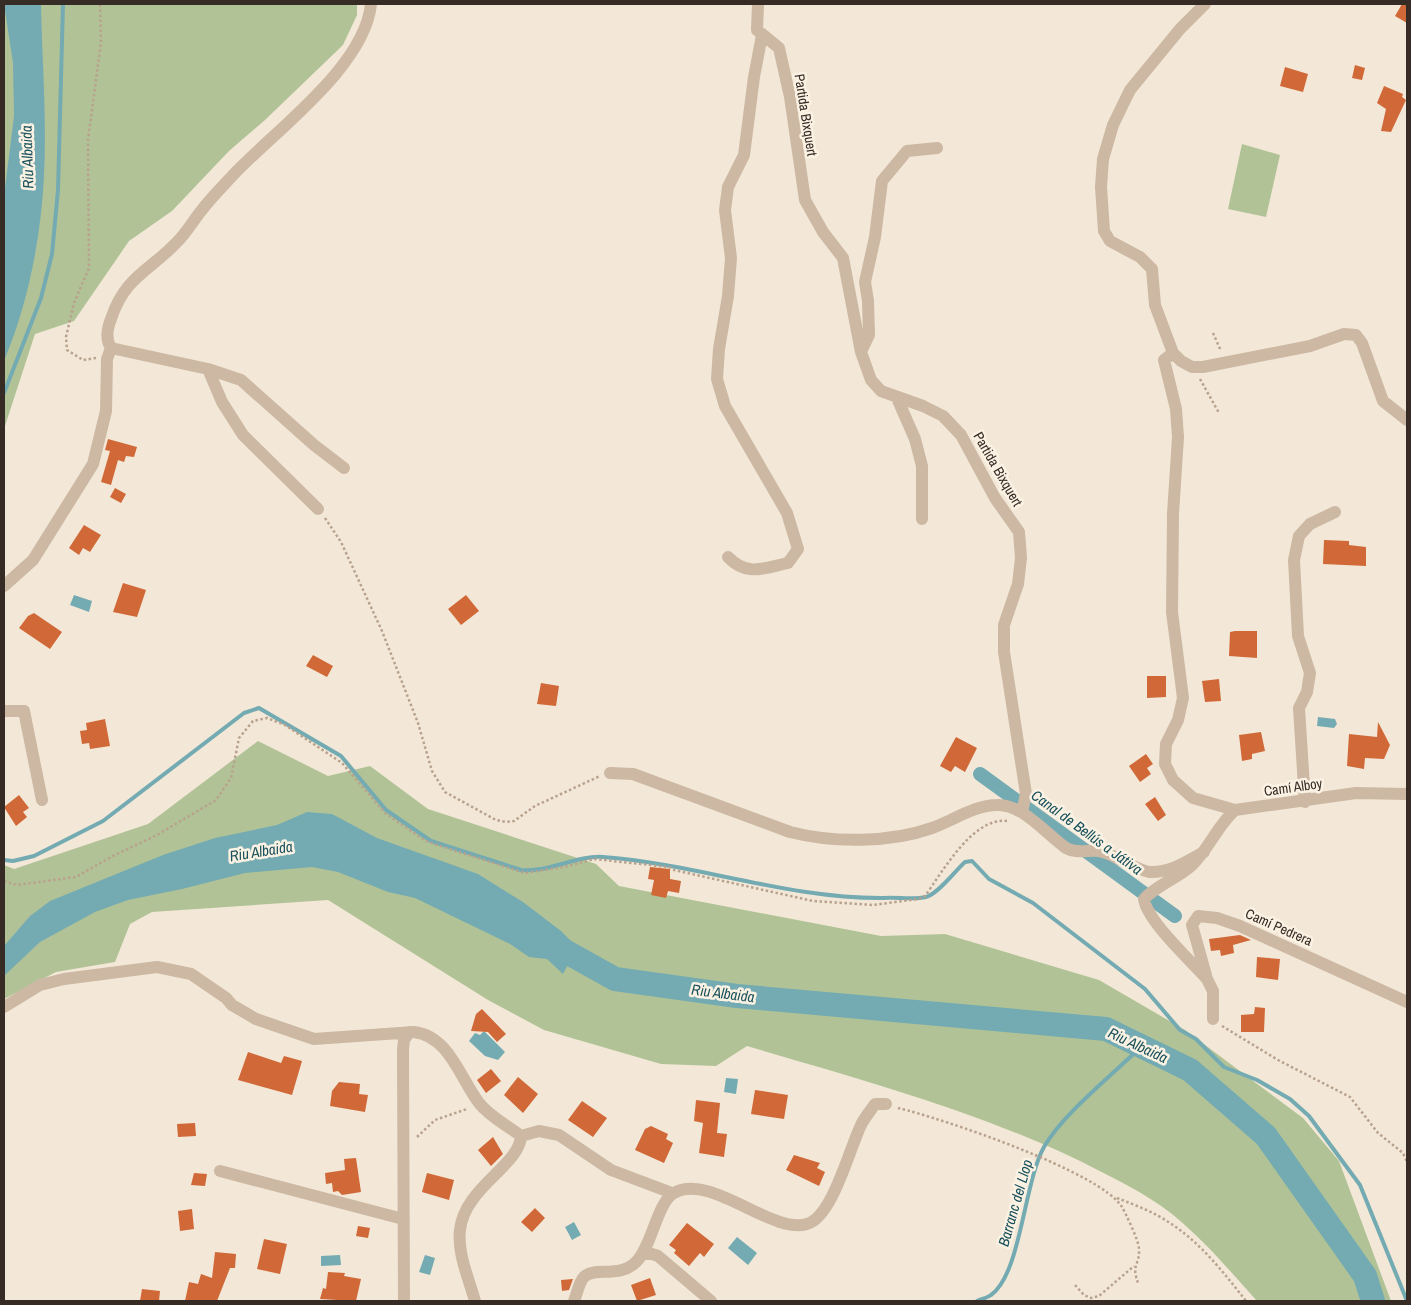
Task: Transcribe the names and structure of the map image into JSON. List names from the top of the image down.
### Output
{
  "streets": {
    "street": ["Partida Bixquert", "Camí Alboy", "Camí Pedrera"]
  },
  "water": ["Riu Albaida", "Canal de Bellús a Játiva", "Barranc del Llop"]
}
